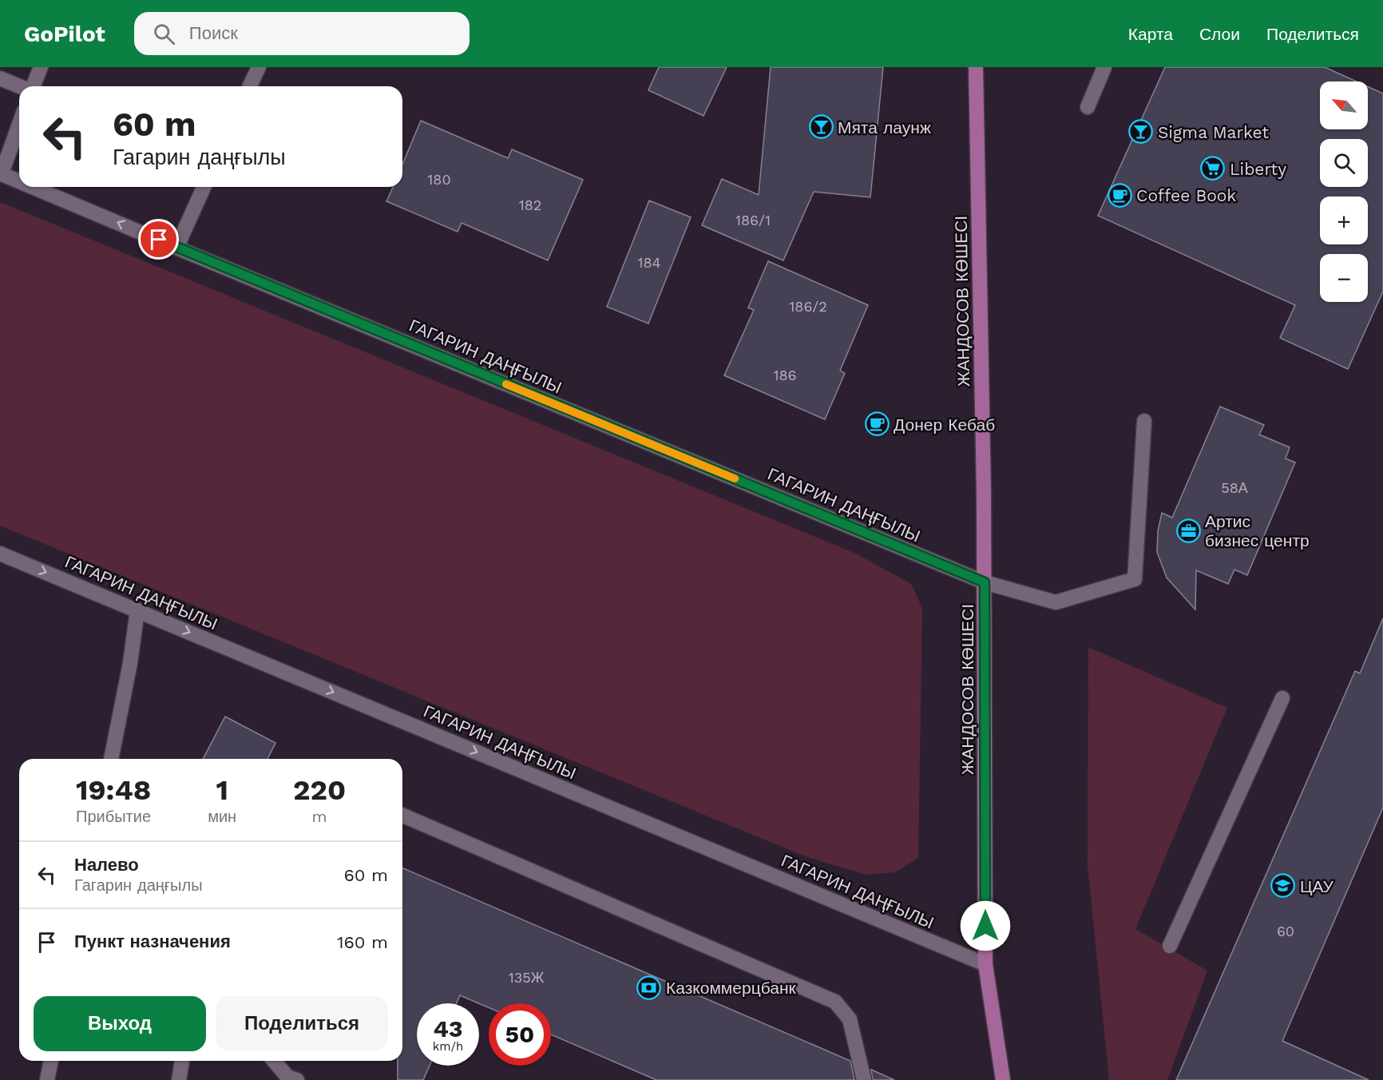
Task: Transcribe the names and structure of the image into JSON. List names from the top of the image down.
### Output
{
  "streets": {
    "main road": ["ЖАНДОСОВ КӨШЕСІ"],
    "street": ["ГАГАРИН ДАҢҒЫЛЫ"]
  },
  "crossings": [
    ["ЖАНДОСОВ КӨШЕСІ", "ГАГАРИН ДАҢҒЫЛЫ"]
  ],
  "places": {
    "bar": ["Мята лаунж", "Sigma Market"],
    "supermarket": ["Liberty"],
    "cafe": ["Coffee Book", "Донер Кебаб"],
    "office": ["Артис бизнес центр"],
    "school or university": ["ЦАУ"],
    "bank": ["Казкоммерцбанк"]
  },
  "house_numbers": [
    "180",
    "182",
    "186/1",
    "184",
    "186/2",
    "186",
    "58А",
    "60",
    "135Ж"
  ],
  "north": "top left",
  "page": {
    "header": "GoPilot",
    "search": "Поиск",
    "nav": ["Карта", "Слои", "Поделиться"],
    "map_buttons": ["+", "−"],
    "turn": ["60 m", "Гагарин даңғылы"],
    "eta": [
      "19:48",
      "Прибытие",
      "1",
      "мин",
      "220",
      "m"
    ],
    "list": [
      {
        "name": "Налево",
        "note": "Гагарин даңғылы",
        "value": "60 m"
      },
      {
        "name": "Пункт назначения",
        "value": "160 m"
      }
    ],
    "buttons": ["Выход", "Поделиться"],
    "speed": "43 km/h",
    "limit": "50"
  }
}
